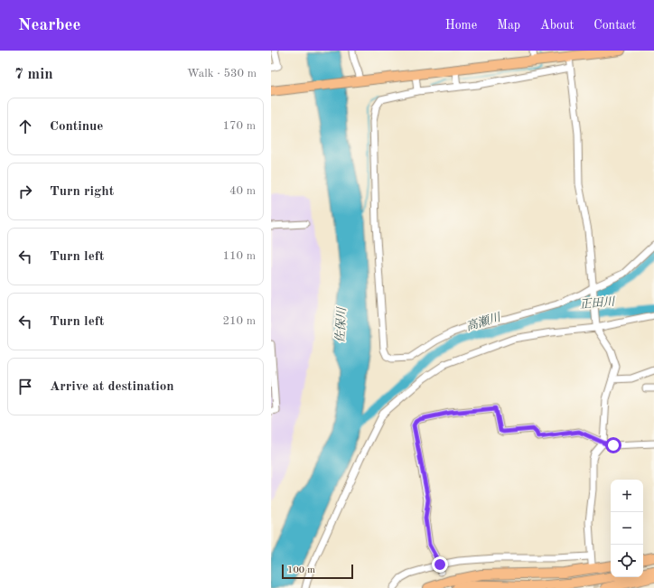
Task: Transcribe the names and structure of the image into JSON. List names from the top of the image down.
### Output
{
  "water": ["正田川", "高瀬川", "佐保川"],
  "scale_bar": "100 m",
  "page": {
    "header": "Nearbee",
    "nav": [
      "Home",
      "Map",
      "About",
      "Contact"
    ],
    "heading": ["7 min", "Walk · 530 m"],
    "list": [
      ["Continue", "170 m"],
      ["Turn right", "40 m"],
      ["Turn left", "110 m"],
      ["Turn left", "210 m"],
      "Arrive at destination"
    ],
    "map_buttons": ["+", "−"],
    "scale": "100 m"
  }
}
